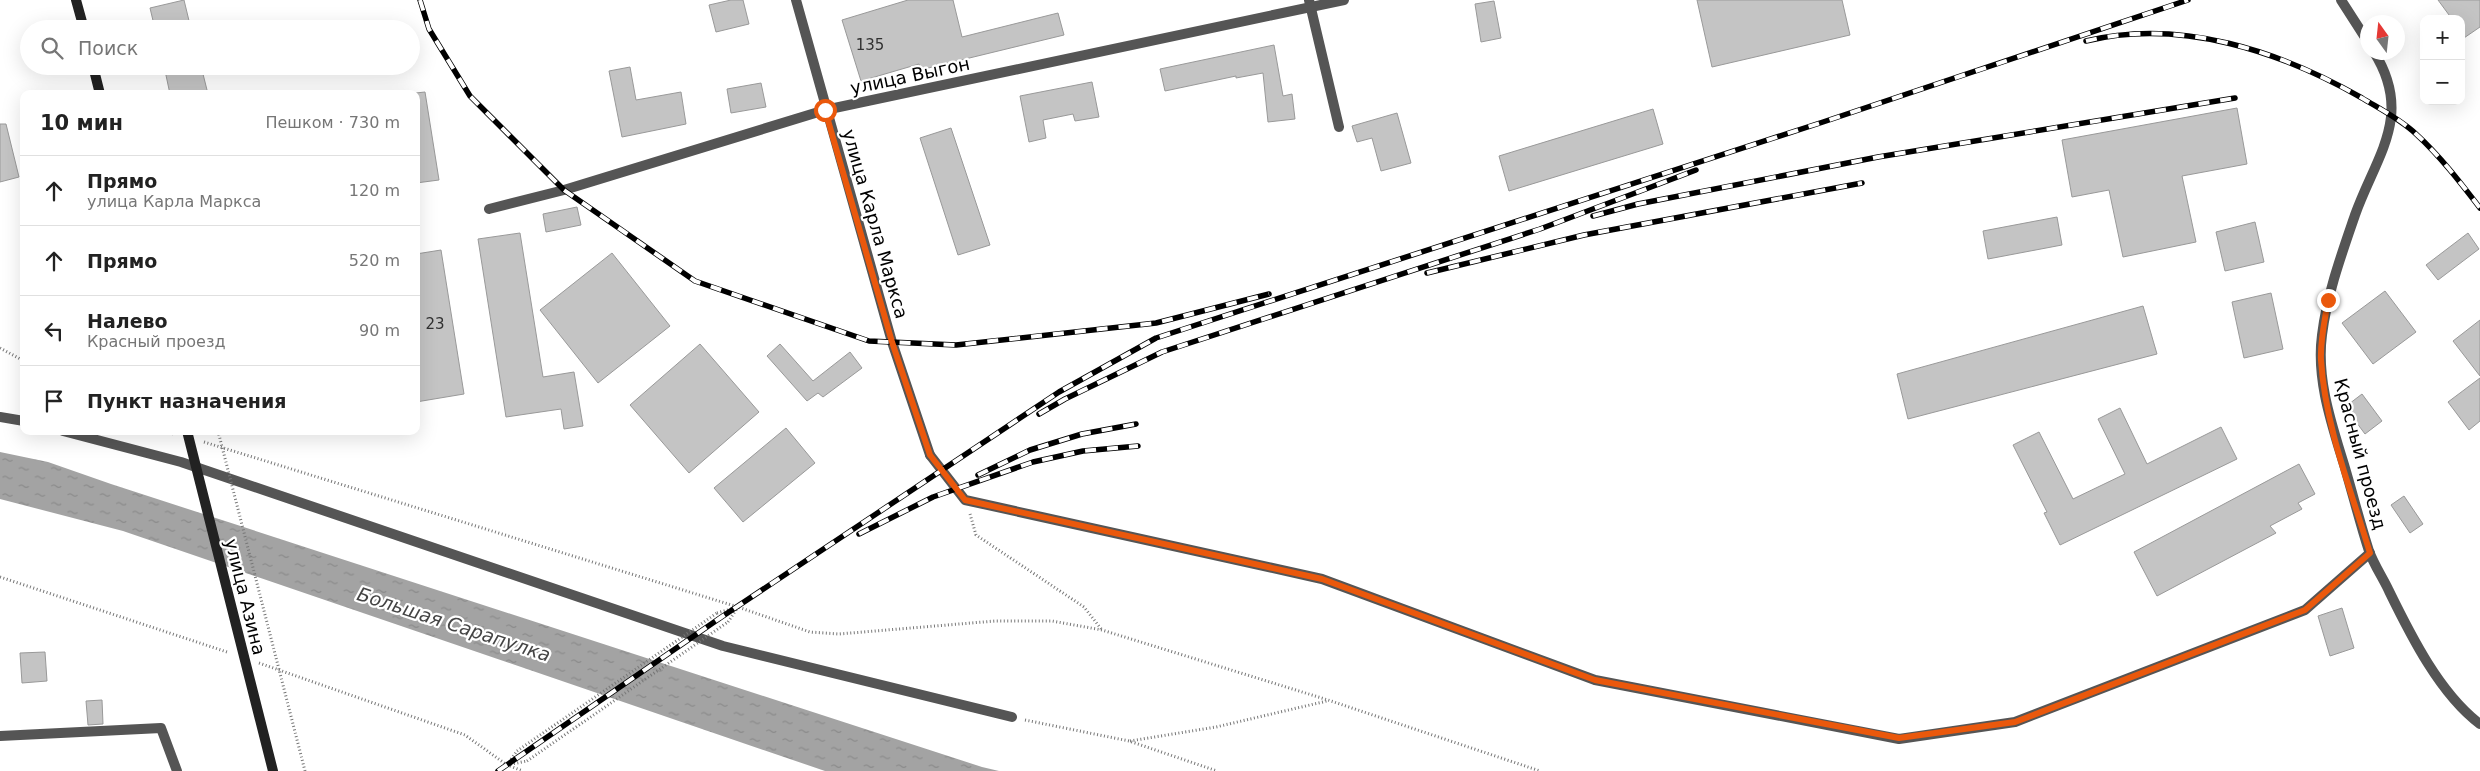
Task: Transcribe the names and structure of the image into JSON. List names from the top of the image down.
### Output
{
  "streets": {
    "main road": ["улица Азина"],
    "street": ["улица Выгон", "улица Карла Маркса", "Красный проезд"]
  },
  "crossings": [
    ["улица Выгон", "улица Карла Маркса"]
  ],
  "water": ["Большая Сарапулка"],
  "house_numbers": ["135", "23"],
  "north": "top",
  "page": {
    "map_buttons": ["+", "−"],
    "search": "Поиск",
    "heading": ["10 мин", "Пешком · 730 m"],
    "list": [
      ["Прямо", "улица Карла Маркса", "120 m"],
      ["Прямо", "520 m"],
      ["Налево", "Красный проезд", "90 m"],
      "Пункт назначения"
    ]
  }
}
